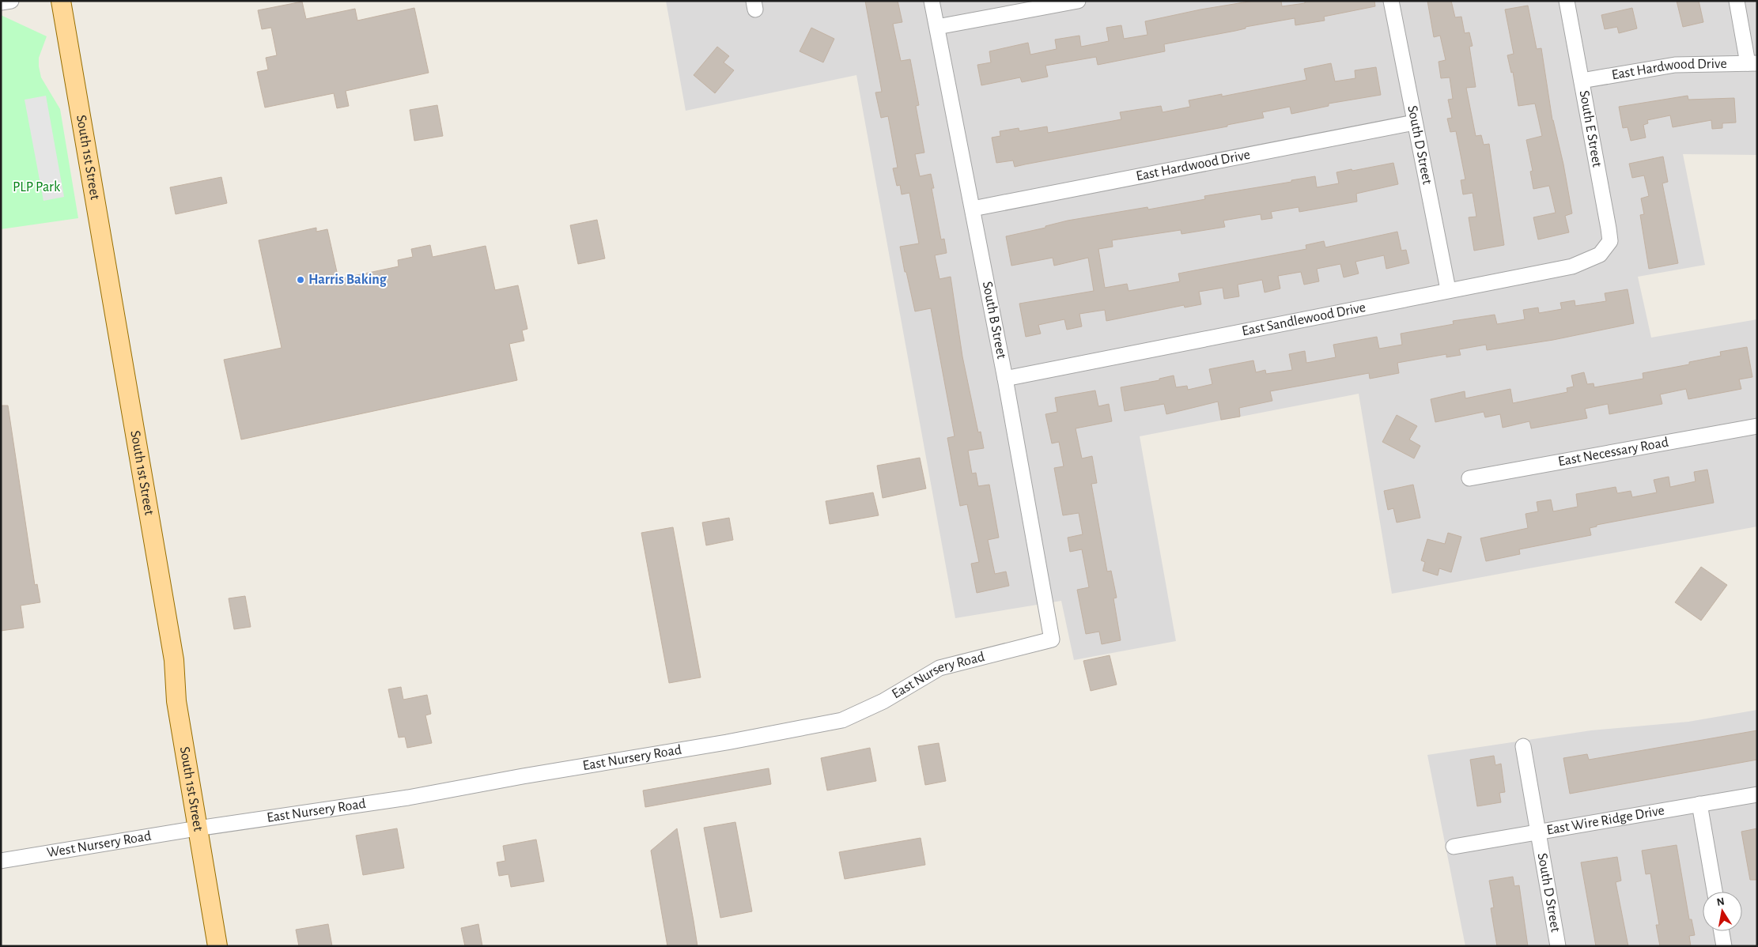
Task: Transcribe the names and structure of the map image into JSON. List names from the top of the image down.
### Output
{
  "streets": {
    "main road": ["South 1st Street"],
    "street": [
      "East Hardwood Drive",
      "South E Street",
      "South D Street",
      "East Sandlewood Drive",
      "South B Street",
      "East Necessary Road",
      "East Nursery Road",
      "East Wire Ridge Drive",
      "West Nursery Road"
    ]
  },
  "crossings": [
    ["East Hardwood Drive", "South E Street"],
    ["East Hardwood Drive", "South D Street"],
    ["East Hardwood Drive", "South B Street"],
    ["South E Street", "East Sandlewood Drive"],
    ["South D Street", "East Sandlewood Drive"],
    ["South D Street", "East Wire Ridge Drive"],
    ["South 1st Street", "East Nursery Road"],
    ["South 1st Street", "West Nursery Road"],
    ["East Sandlewood Drive", "South B Street"],
    ["South B Street", "East Nursery Road"],
    ["East Nursery Road", "West Nursery Road"]
  ],
  "parks": ["PLP Park"],
  "places": ["Harris Baking"],
  "north": "top"
}
